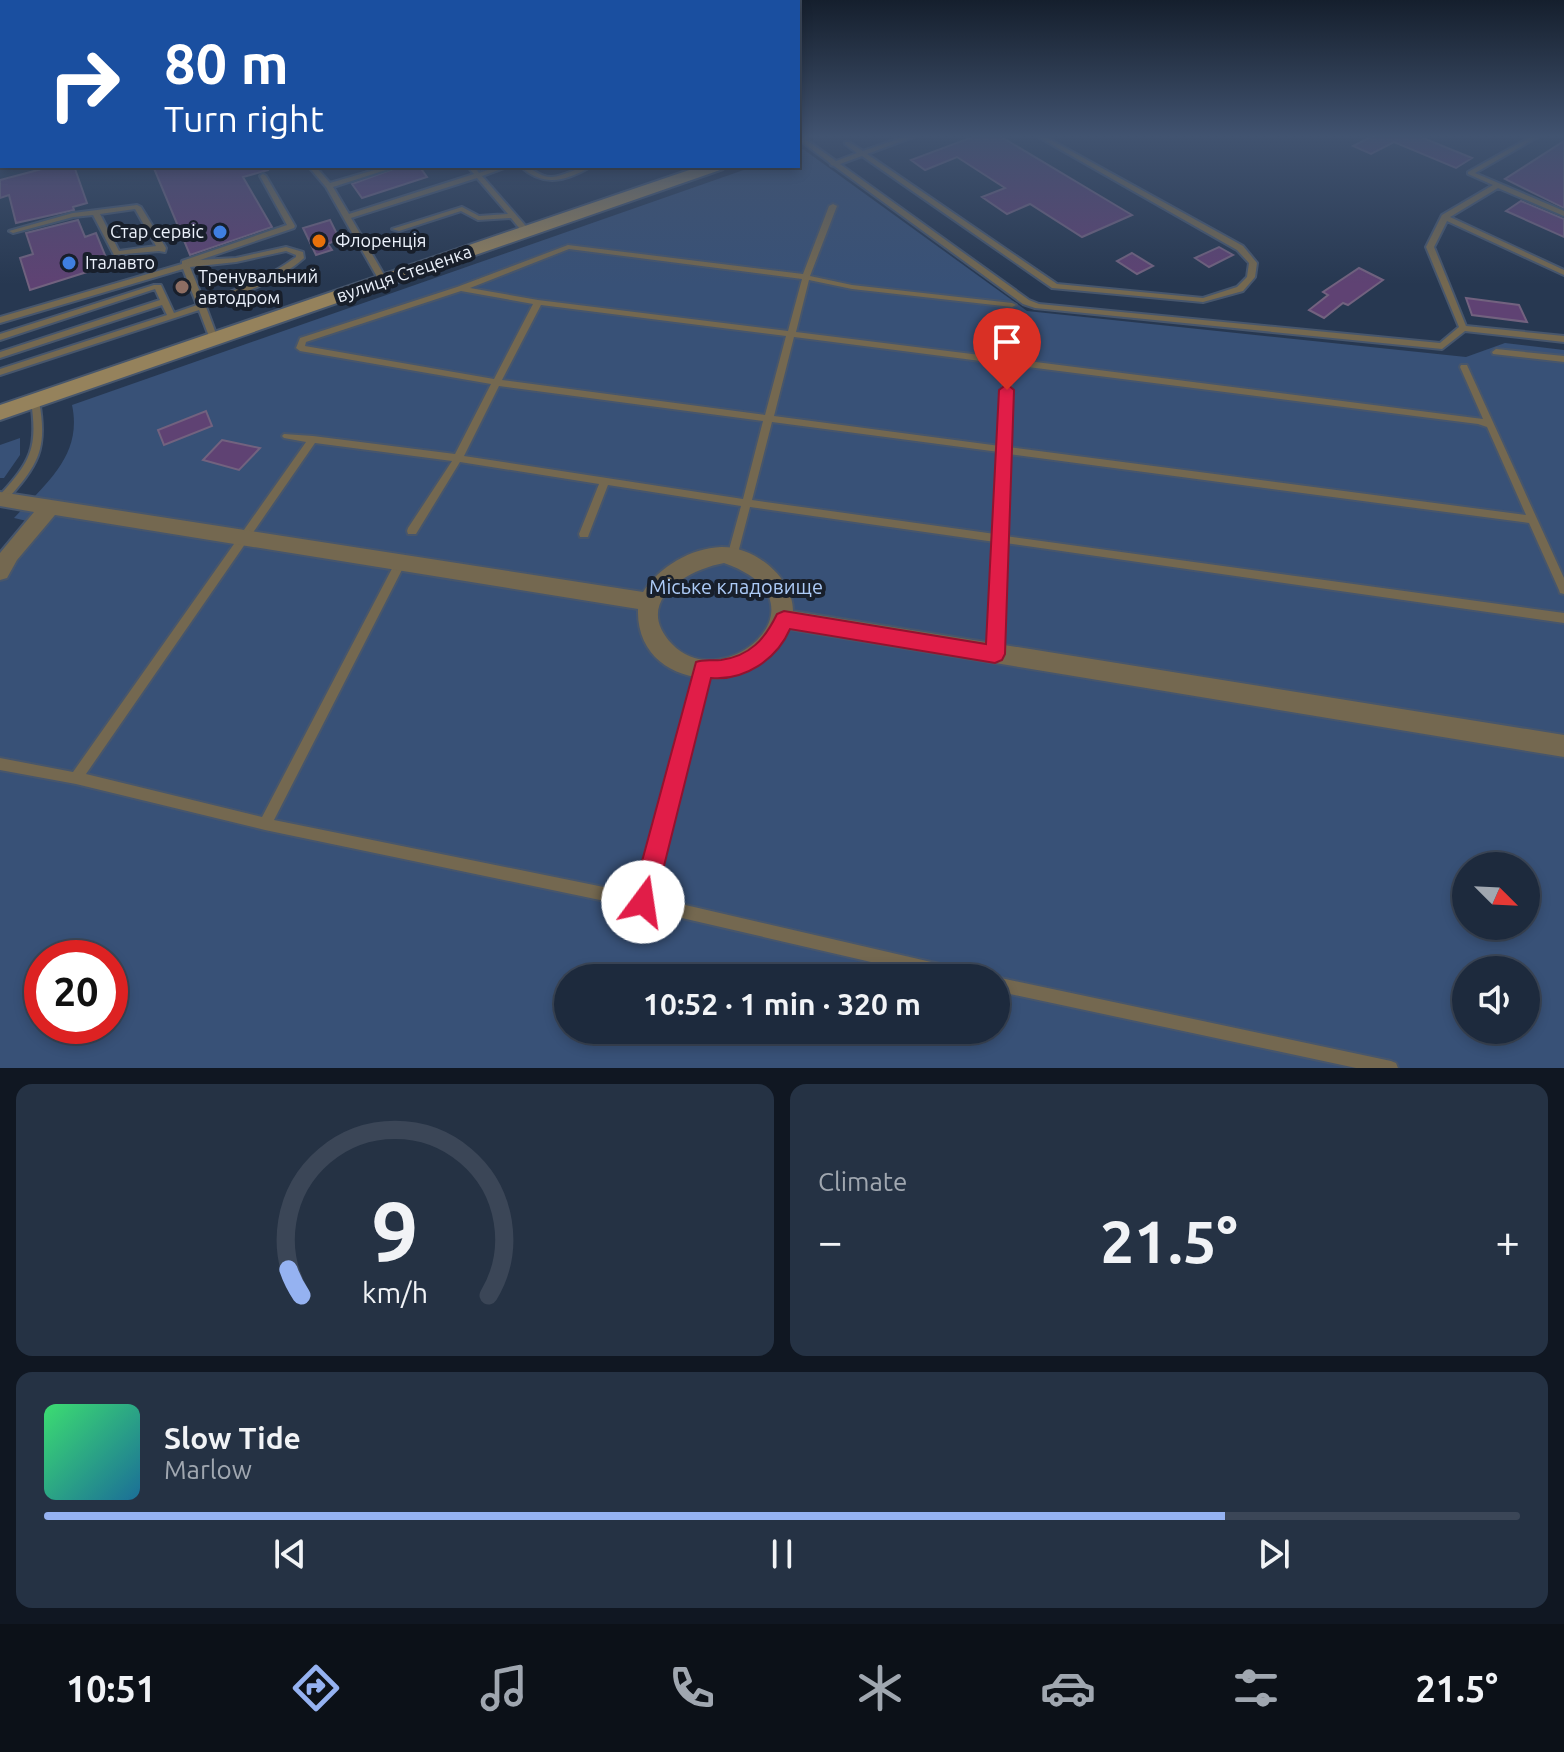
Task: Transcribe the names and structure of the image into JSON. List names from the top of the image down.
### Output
{
  "streets": {
    "main road": ["вулиця Стеценка"]
  },
  "parks": ["Міське кладовище"],
  "places": [
    "Стар сервіс",
    "Флоренція",
    "Італавто",
    "Тренувальний автодром"
  ],
  "north": "bottom right",
  "page": {
    "turn": ["80 m", "Turn right"],
    "limit": "20",
    "trip": "10:52 · 1 min · 320 m",
    "tile": "Climate",
    "heat": ["−", "21.5°", "+"],
    "song": ["Slow Tide", "Marlow"],
    "tabs": ["10:51", "21.5°"],
    "gauge": ["9", "km/h"]
  }
}
